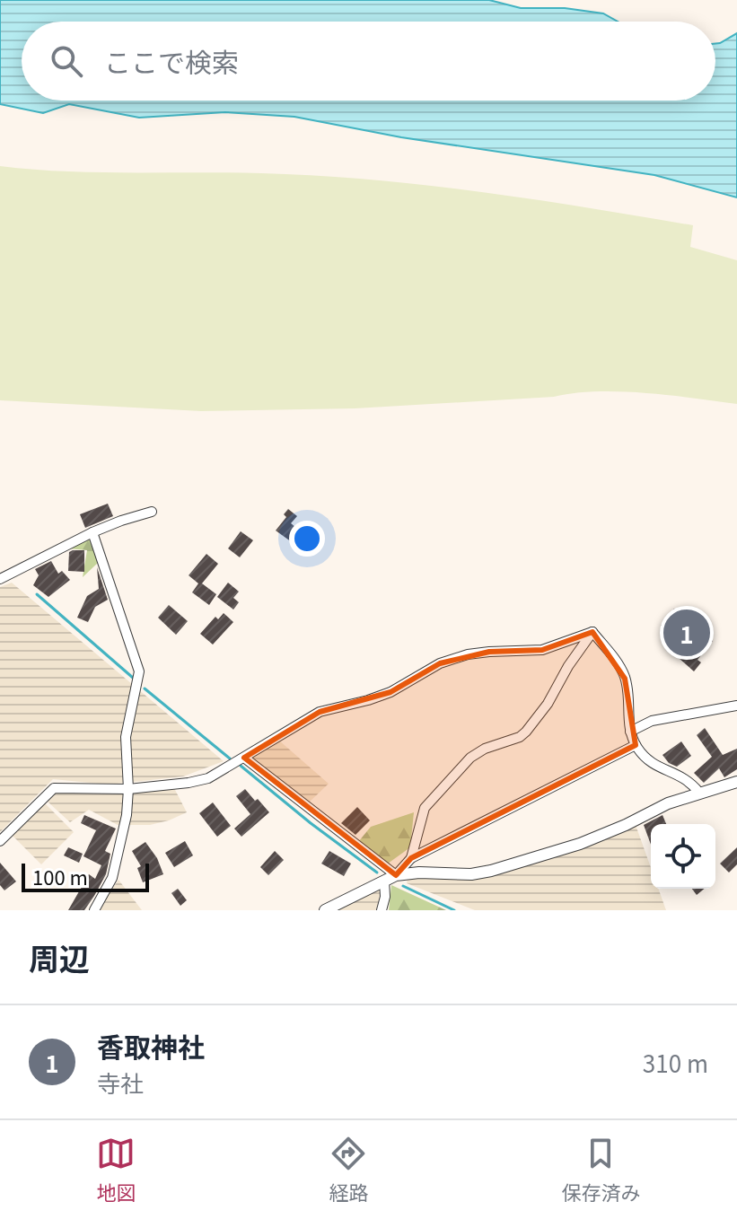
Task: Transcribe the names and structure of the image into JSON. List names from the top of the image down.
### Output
{
  "scale_bar": "100 m",
  "page": {
    "search": "ここで検索",
    "pins": "1",
    "scale": "100 m",
    "heading": "周辺",
    "list": [
      {
        "mark": "1",
        "name": "香取神社",
        "note": "寺社",
        "value": "310 m"
      }
    ],
    "nav": ["地図", "経路", "保存済み"]
  }
}
